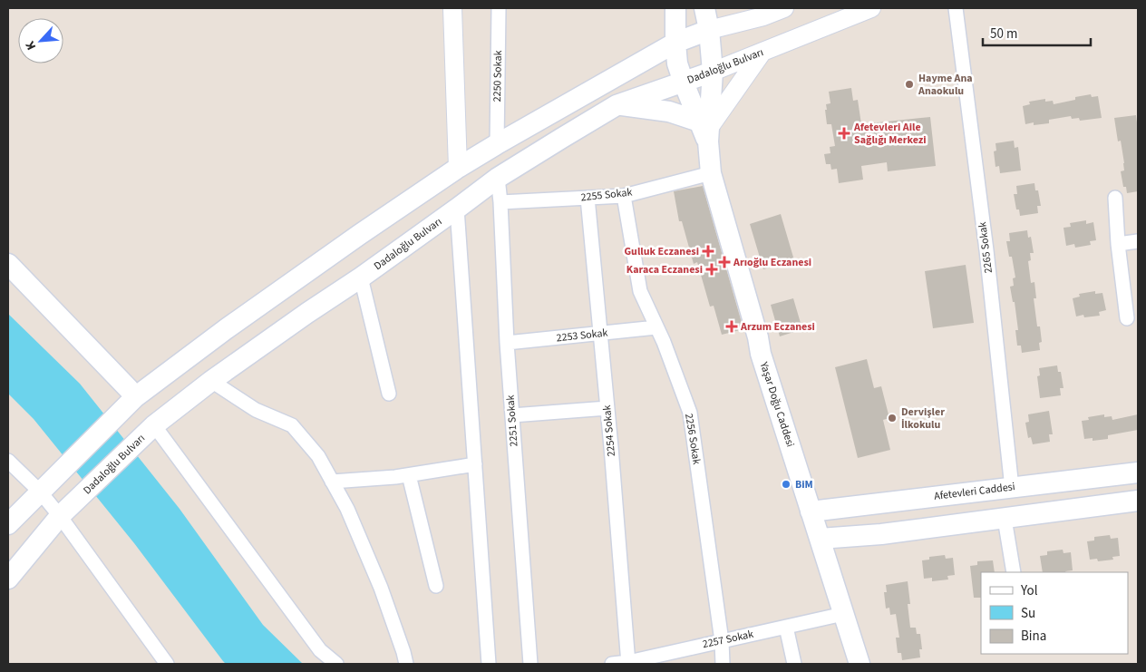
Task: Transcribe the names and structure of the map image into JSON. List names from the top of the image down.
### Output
{
  "streets": {
    "main road": ["Dadaloğlu Bulvarı", "Yaşar Doğu Caddesi", "Afetevleri Caddesi"],
    "street": [
      "2250 Sokak",
      "2255 Sokak",
      "2265 Sokak",
      "2253 Sokak",
      "2251 Sokak",
      "2254 Sokak",
      "2256 Sokak",
      "2257 Sokak"
    ]
  },
  "crossings": [
    ["Dadaloğlu Bulvarı", "2251 Sokak"],
    ["2255 Sokak", "Yaşar Doğu Caddesi"],
    ["2255 Sokak", "2251 Sokak"],
    ["2255 Sokak", "2254 Sokak"],
    ["2255 Sokak", "2256 Sokak"],
    ["2265 Sokak", "Afetevleri Caddesi"],
    ["2253 Sokak", "2251 Sokak"],
    ["2253 Sokak", "2254 Sokak"],
    ["2253 Sokak", "2256 Sokak"],
    ["Yaşar Doğu Caddesi", "Afetevleri Caddesi"],
    ["Yaşar Doğu Caddesi", "2257 Sokak"],
    ["2254 Sokak", "2257 Sokak"],
    ["2256 Sokak", "2257 Sokak"]
  ],
  "places": {
    "other": ["Hayme Ana Anaokulu", "Dervişler İlkokulu", "BiM"],
    "health": [
      "Afetevleri Aile Sağlığı Merkezi",
      "Gulluk Eczanesi",
      "Arıoğlu Eczanesi",
      "Karaca Eczanesi",
      "Arzum Eczanesi"
    ]
  },
  "legend": ["Yol", "Su", "Bina"],
  "scale_bar": "50 m",
  "north": "bottom left"
}
